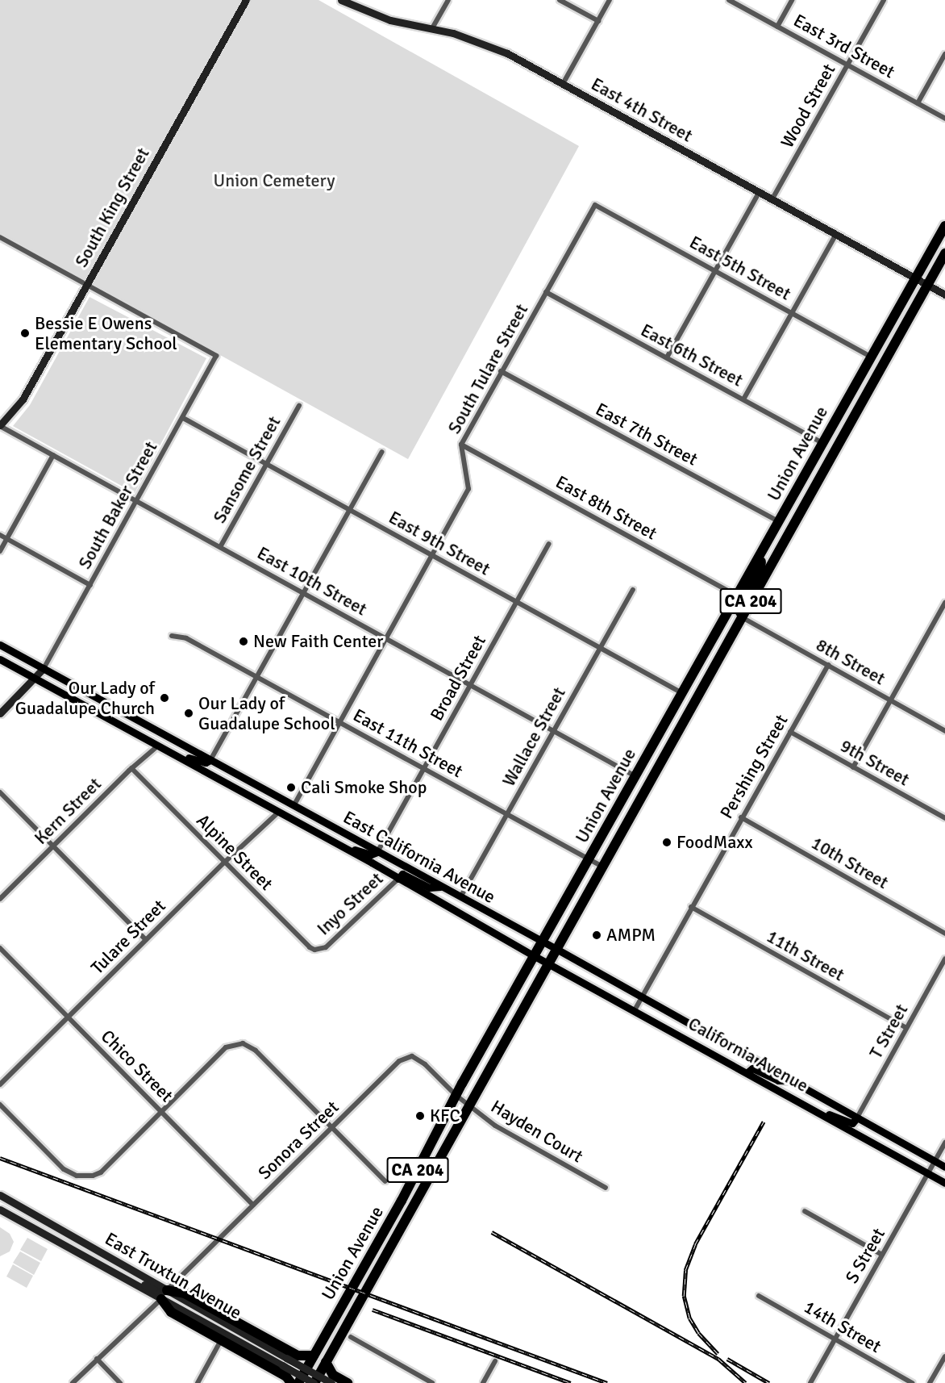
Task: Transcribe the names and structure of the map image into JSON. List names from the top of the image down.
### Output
{
  "streets": {
    "highway": ["Union Avenue", "CA 204"],
    "main road": ["East California Avenue", "California Avenue"],
    "street": [
      "East 3rd Street",
      "Wood Street",
      "East 4th Street",
      "South King Street",
      "East 5th Street",
      "East 6th Street",
      "South Tulare Street",
      "East 7th Street",
      "Sansome Street",
      "South Baker Street",
      "East 8th Street",
      "East 9th Street",
      "East 10th Street",
      "8th Street",
      "Broad Street",
      "Wallace Street",
      "East 11th Street",
      "9th Street",
      "Pershing Street",
      "Kern Street",
      "Alpine Street",
      "10th Street",
      "Inyo Street",
      "Tulare Street",
      "11th Street",
      "T Street",
      "Chico Street",
      "Hayden Court",
      "Sonora Street",
      "S Street",
      "East Truxtun Avenue",
      "14th Street"
    ]
  },
  "crossings": [
    ["East 3rd Street", "Wood Street"],
    ["Wood Street", "East 4th Street"],
    ["East 4th Street", "Union Avenue"],
    ["South King Street", "South Baker Street"],
    ["South King Street", "East 10th Street"],
    ["East 5th Street", "South Tulare Street"],
    ["East 5th Street", "Union Avenue"],
    ["East 6th Street", "South Tulare Street"],
    ["East 6th Street", "Union Avenue"],
    ["South Tulare Street", "East 7th Street"],
    ["South Tulare Street", "East 8th Street"],
    ["South Tulare Street", "East 9th Street"],
    ["South Tulare Street", "East 10th Street"],
    ["South Tulare Street", "East 11th Street"],
    ["South Tulare Street", "East California Avenue"],
    ["East 7th Street", "Union Avenue"],
    ["Union Avenue", "East 8th Street"],
    ["Union Avenue", "East 9th Street"],
    ["Union Avenue", "East 10th Street"],
    ["Union Avenue", "8th Street"],
    ["Union Avenue", "East 11th Street"],
    ["Union Avenue", "East California Avenue"],
    ["Union Avenue", "California Avenue"],
    ["Union Avenue", "Hayden Court"],
    ["Union Avenue", "Sonora Street"],
    ["Union Avenue", "East Truxtun Avenue"],
    ["Sansome Street", "East 9th Street"],
    ["Sansome Street", "East 10th Street"],
    ["South Baker Street", "East 9th Street"],
    ["South Baker Street", "East 10th Street"],
    ["South Baker Street", "East California Avenue"],
    ["East 9th Street", "Broad Street"],
    ["East 9th Street", "Wallace Street"],
    ["East 10th Street", "Broad Street"],
    ["East 10th Street", "Wallace Street"],
    ["8th Street", "Pershing Street"],
    ["Broad Street", "East 11th Street"],
    ["Broad Street", "East California Avenue"],
    ["Wallace Street", "East 11th Street"],
    ["Wallace Street", "East California Avenue"],
    ["9th Street", "Pershing Street"],
    ["Pershing Street", "10th Street"],
    ["Pershing Street", "11th Street"],
    ["Pershing Street", "California Avenue"],
    ["Kern Street", "Alpine Street"],
    ["Kern Street", "East California Avenue"],
    ["Alpine Street", "Inyo Street"],
    ["Alpine Street", "Tulare Street"],
    ["East California Avenue", "Inyo Street"],
    ["East California Avenue", "Tulare Street"],
    ["East California Avenue", "California Avenue"],
    ["Tulare Street", "Chico Street"],
    ["11th Street", "T Street"],
    ["T Street", "California Avenue"],
    ["California Avenue", "S Street"],
    ["Chico Street", "Sonora Street"],
    ["Hayden Court", "Sonora Street"],
    ["Sonora Street", "East Truxtun Avenue"],
    ["S Street", "14th Street"]
  ],
  "parks": ["Union Cemetery"],
  "places": [
    "Bessie E Owens Elementary School",
    "New Faith Center",
    "Our Lady of Guadalupe Church",
    "Our Lady of Guadalupe School",
    "Cali Smoke Shop",
    "FoodMaxx",
    "AMPM",
    "KFC"
  ]
}
